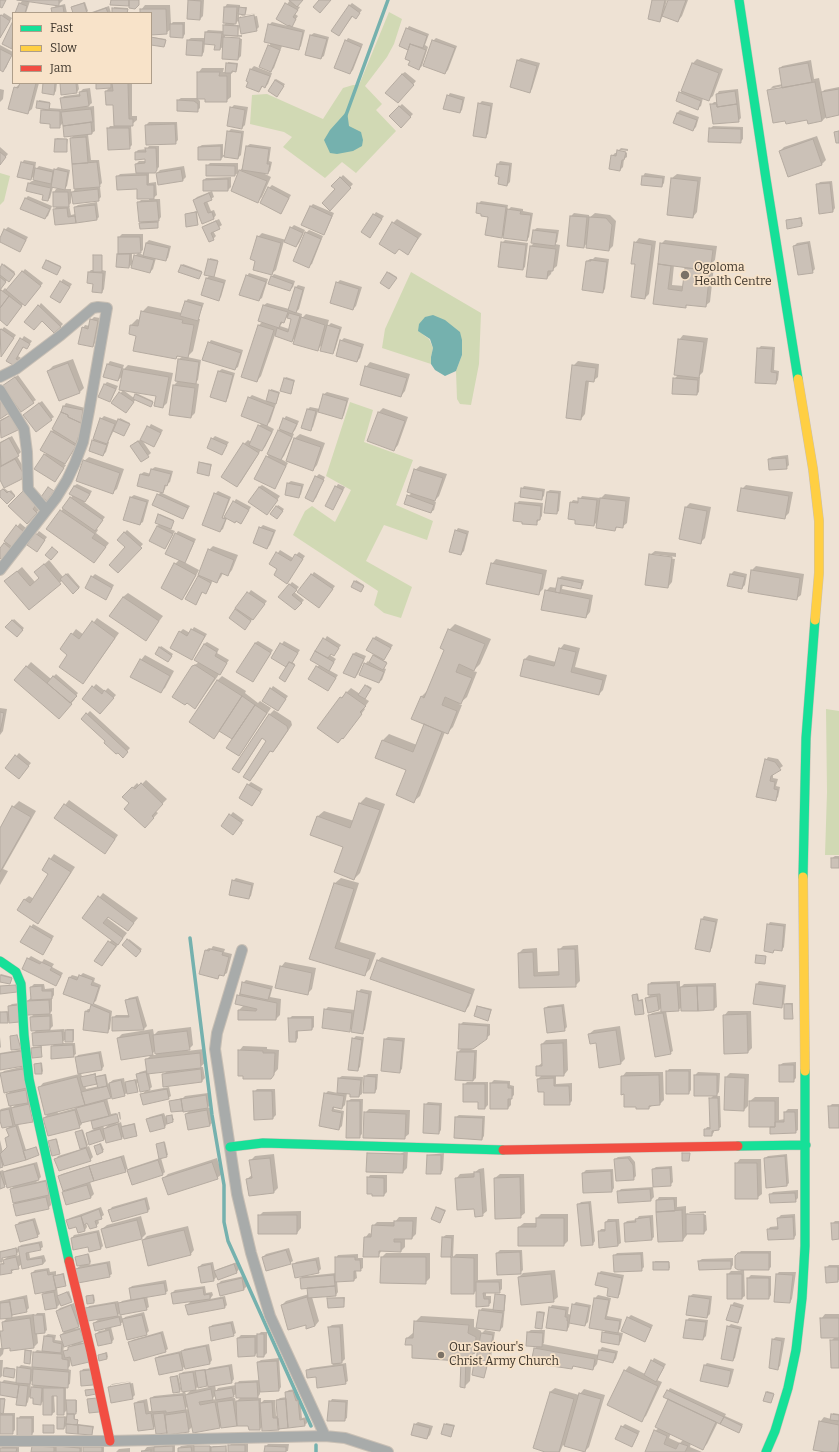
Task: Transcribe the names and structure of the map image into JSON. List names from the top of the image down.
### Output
{
  "places": ["Ogoloma Health Centre", "Our Saviour's Christ Army Church"],
  "legend": ["Fast", "Slow", "Jam"]
}
